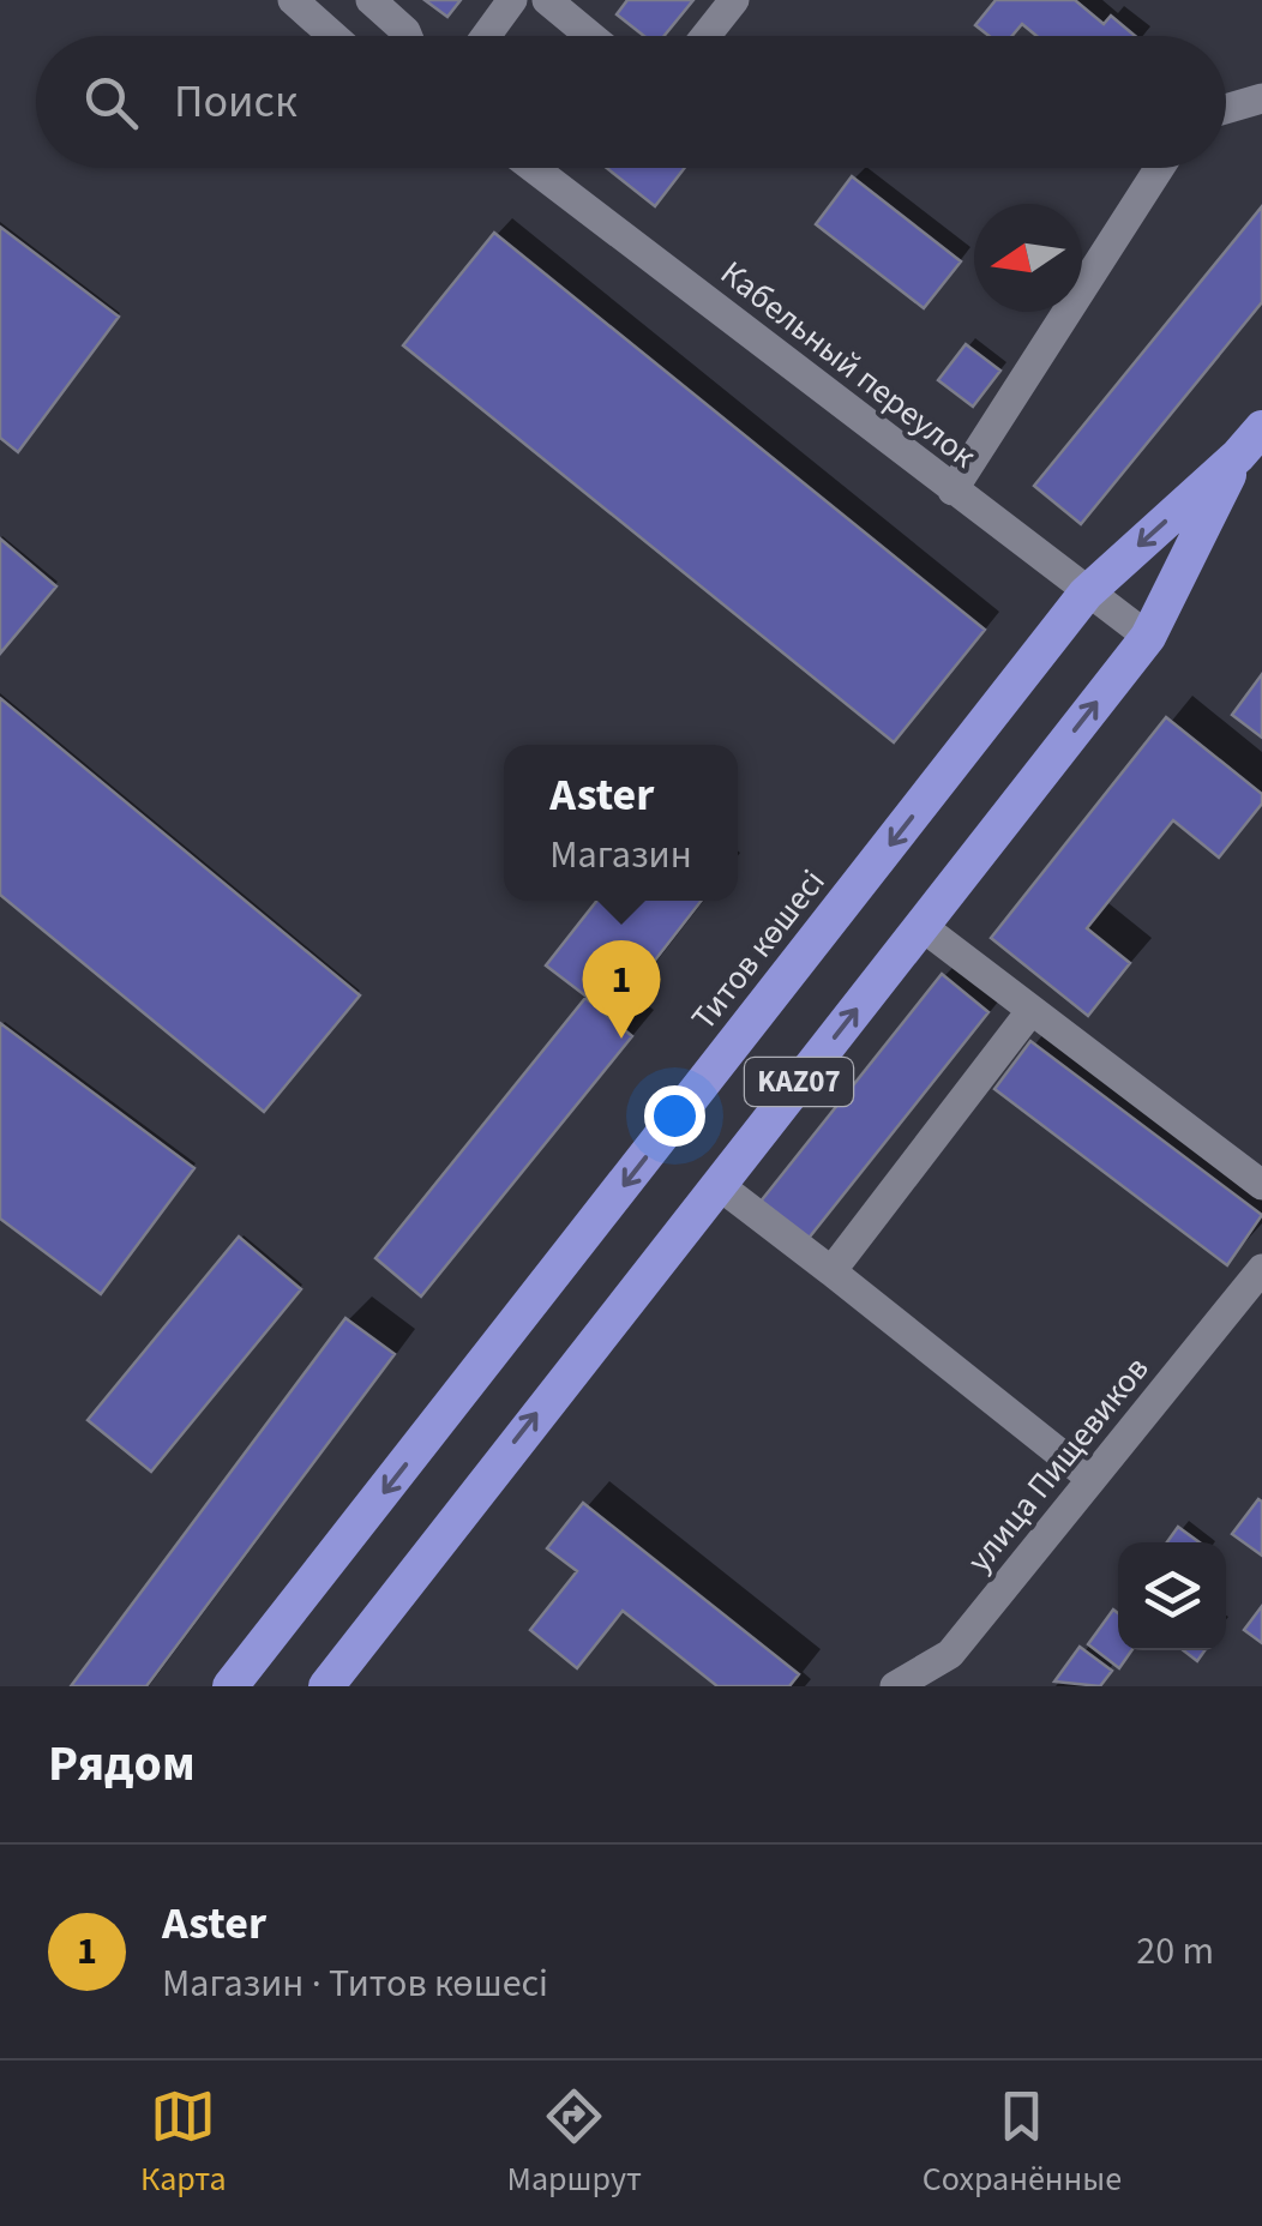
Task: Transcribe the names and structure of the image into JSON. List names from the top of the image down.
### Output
{
  "streets": {
    "highway": ["Титов көшесі", "KAZ07"],
    "street": ["Кабельный переулок", "улица Пищевиков"]
  },
  "crossings": [
    ["Кабельный переулок", "Титов көшесі"]
  ],
  "north": "left",
  "page": {
    "search": "Поиск",
    "popup": ["Aster", "Магазин"],
    "pins": "1",
    "heading": "Рядом",
    "list": [
      {
        "mark": "1",
        "name": "Aster",
        "note": "Магазин · Титов көшесі",
        "value": "20 m"
      }
    ],
    "nav": ["Карта", "Маршрут", "Сохранённые"]
  }
}
